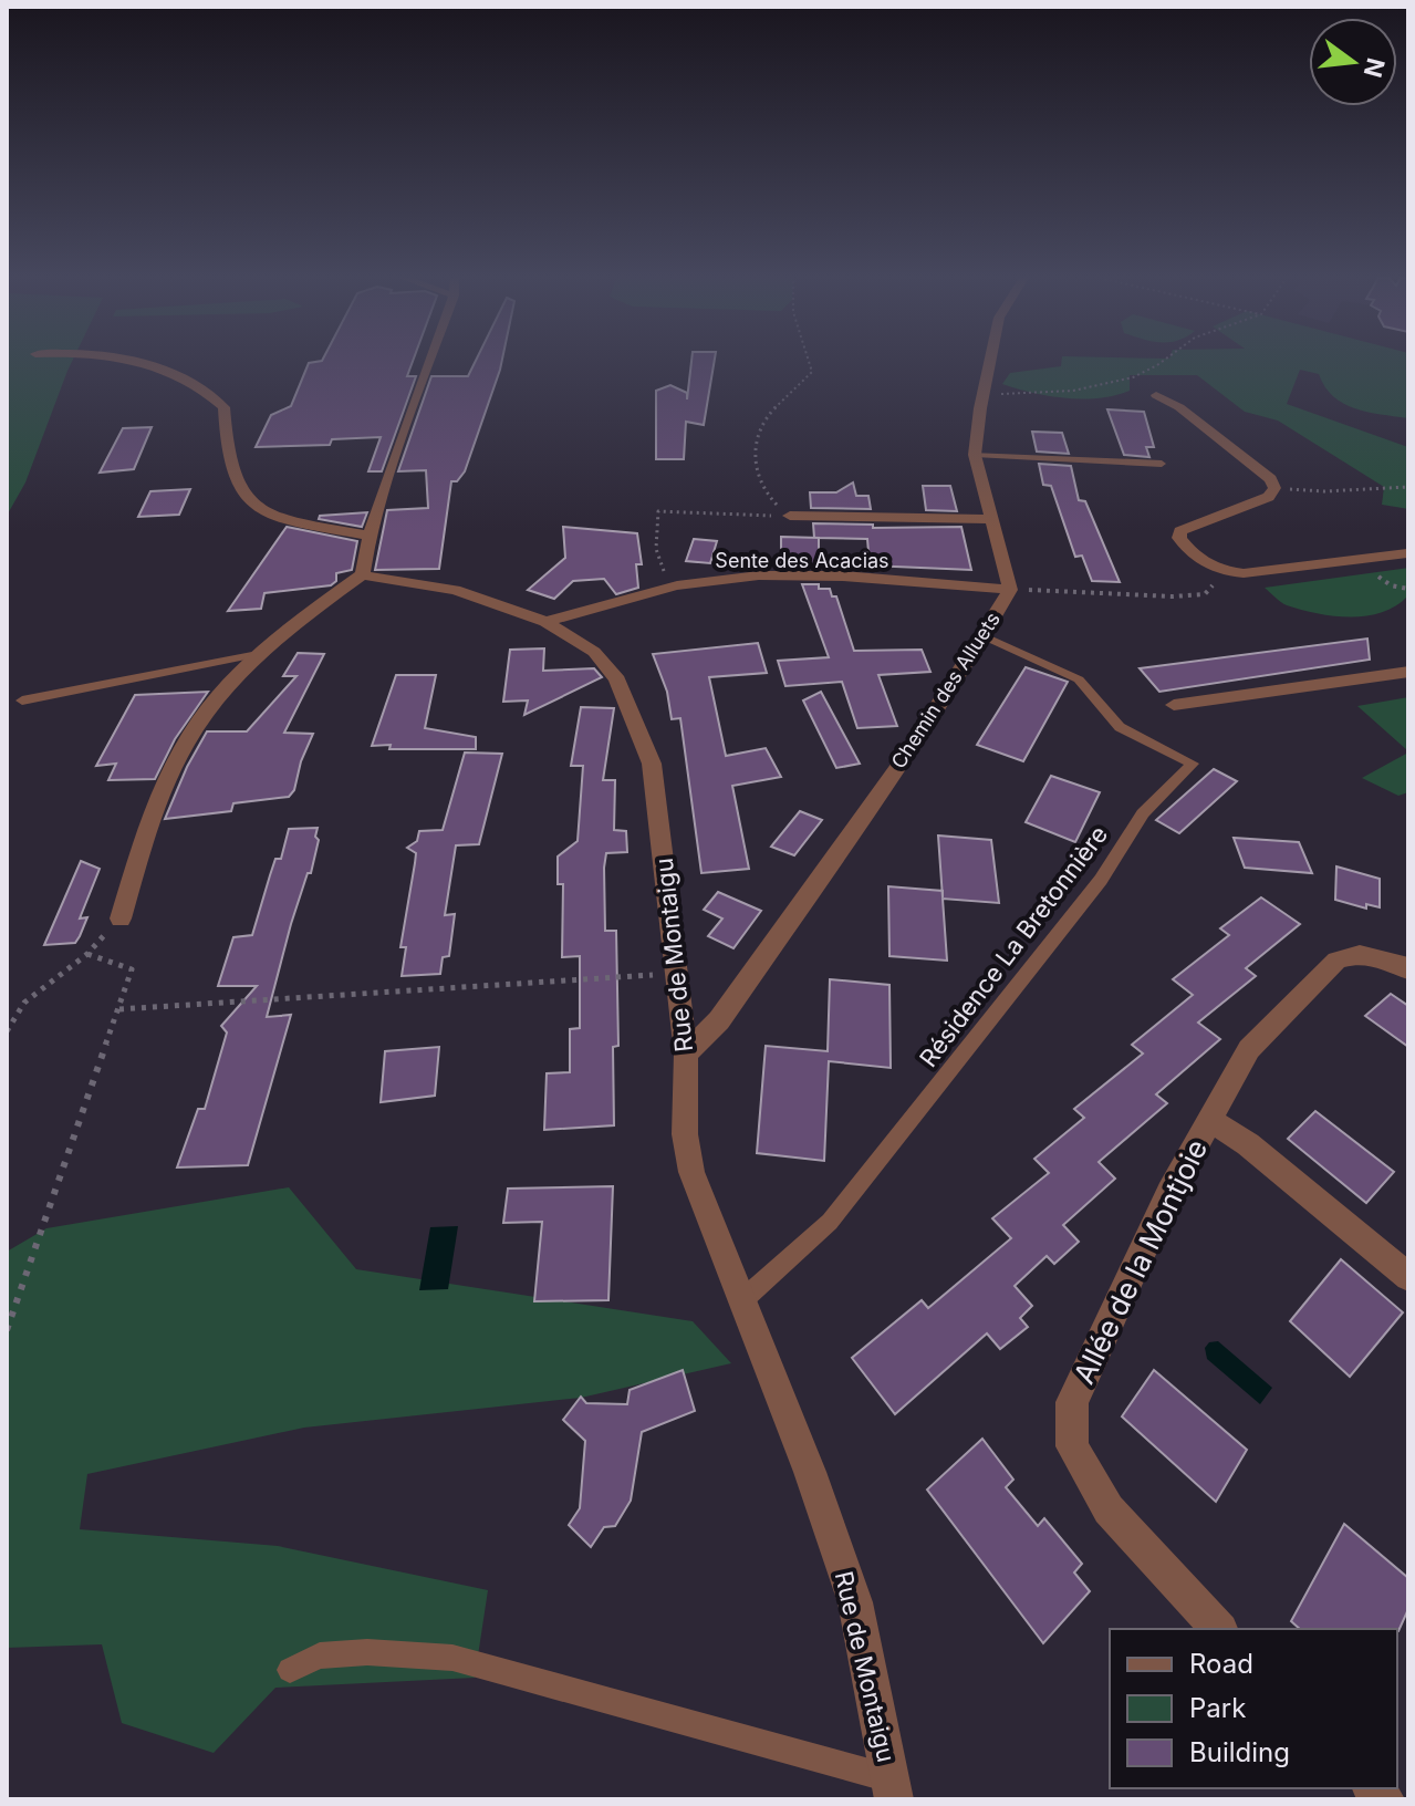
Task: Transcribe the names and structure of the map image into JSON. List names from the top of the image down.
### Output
{
  "streets": {
    "street": [
      "Sente des Acacias",
      "Chemin des Alluets",
      "Rue de Montaigu",
      "Allée de la Montjoie"
    ],
    "lane": ["Résidence La Bretonnière"]
  },
  "crossings": [
    ["Sente des Acacias", "Chemin des Alluets"],
    ["Sente des Acacias", "Rue de Montaigu"],
    ["Chemin des Alluets", "Résidence La Bretonnière"],
    ["Chemin des Alluets", "Rue de Montaigu"],
    ["Résidence La Bretonnière", "Rue de Montaigu"]
  ],
  "legend": ["Road", "Park", "Building"],
  "north": "right"
}
